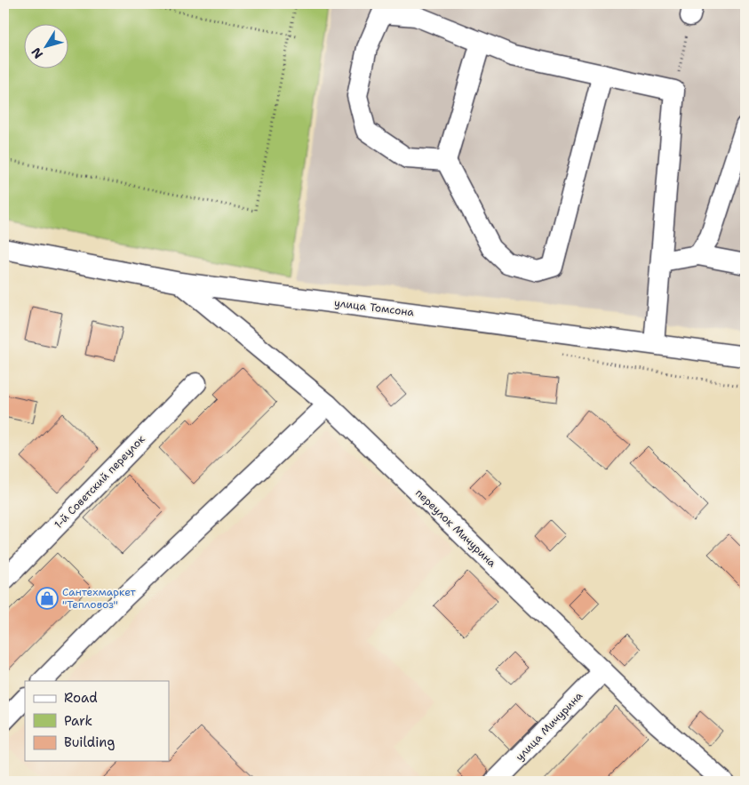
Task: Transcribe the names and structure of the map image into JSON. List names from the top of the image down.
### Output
{
  "streets": {
    "street": [
      "улица Томсона",
      "1-й Советский переулок",
      "переулок Мичурина",
      "улица Мичурина"
    ]
  },
  "crossings": [
    ["улица Томсона", "переулок Мичурина"],
    ["переулок Мичурина", "улица Мичурина"]
  ],
  "places": {
    "shop": ["Сантехмаркет \"Тепловоз\""]
  },
  "legend": ["Road", "Park", "Building"],
  "north": "bottom left"
}
